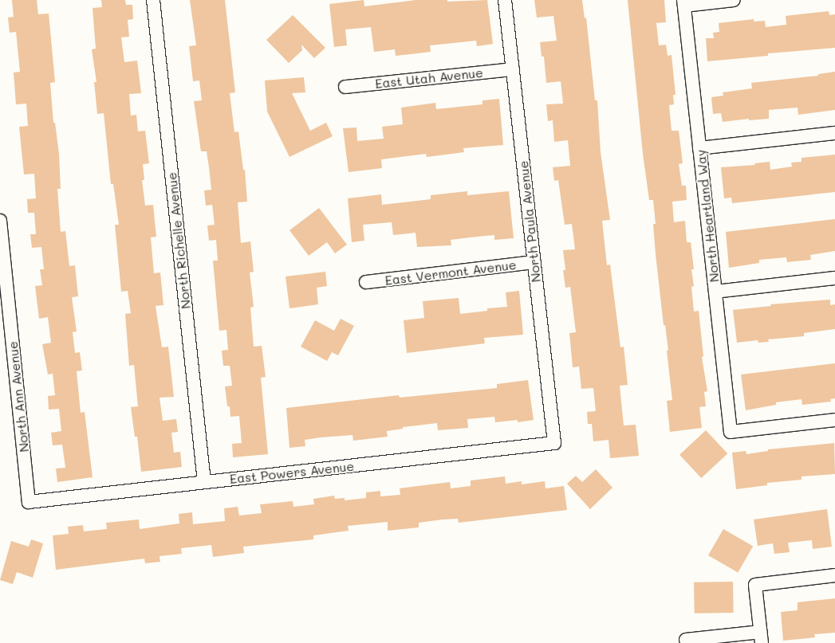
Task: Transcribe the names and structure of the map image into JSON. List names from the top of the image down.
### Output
{
  "streets": {
    "street": [
      "East Utah Avenue",
      "North Heartland Way",
      "North Paula Avenue",
      "North Richelle Avenue",
      "East Vermont Avenue",
      "North Ann Avenue",
      "East Powers Avenue"
    ]
  },
  "crossings": [
    ["East Utah Avenue", "North Paula Avenue"],
    ["North Paula Avenue", "East Vermont Avenue"],
    ["North Paula Avenue", "East Powers Avenue"],
    ["North Richelle Avenue", "East Powers Avenue"],
    ["North Ann Avenue", "East Powers Avenue"]
  ]
}
